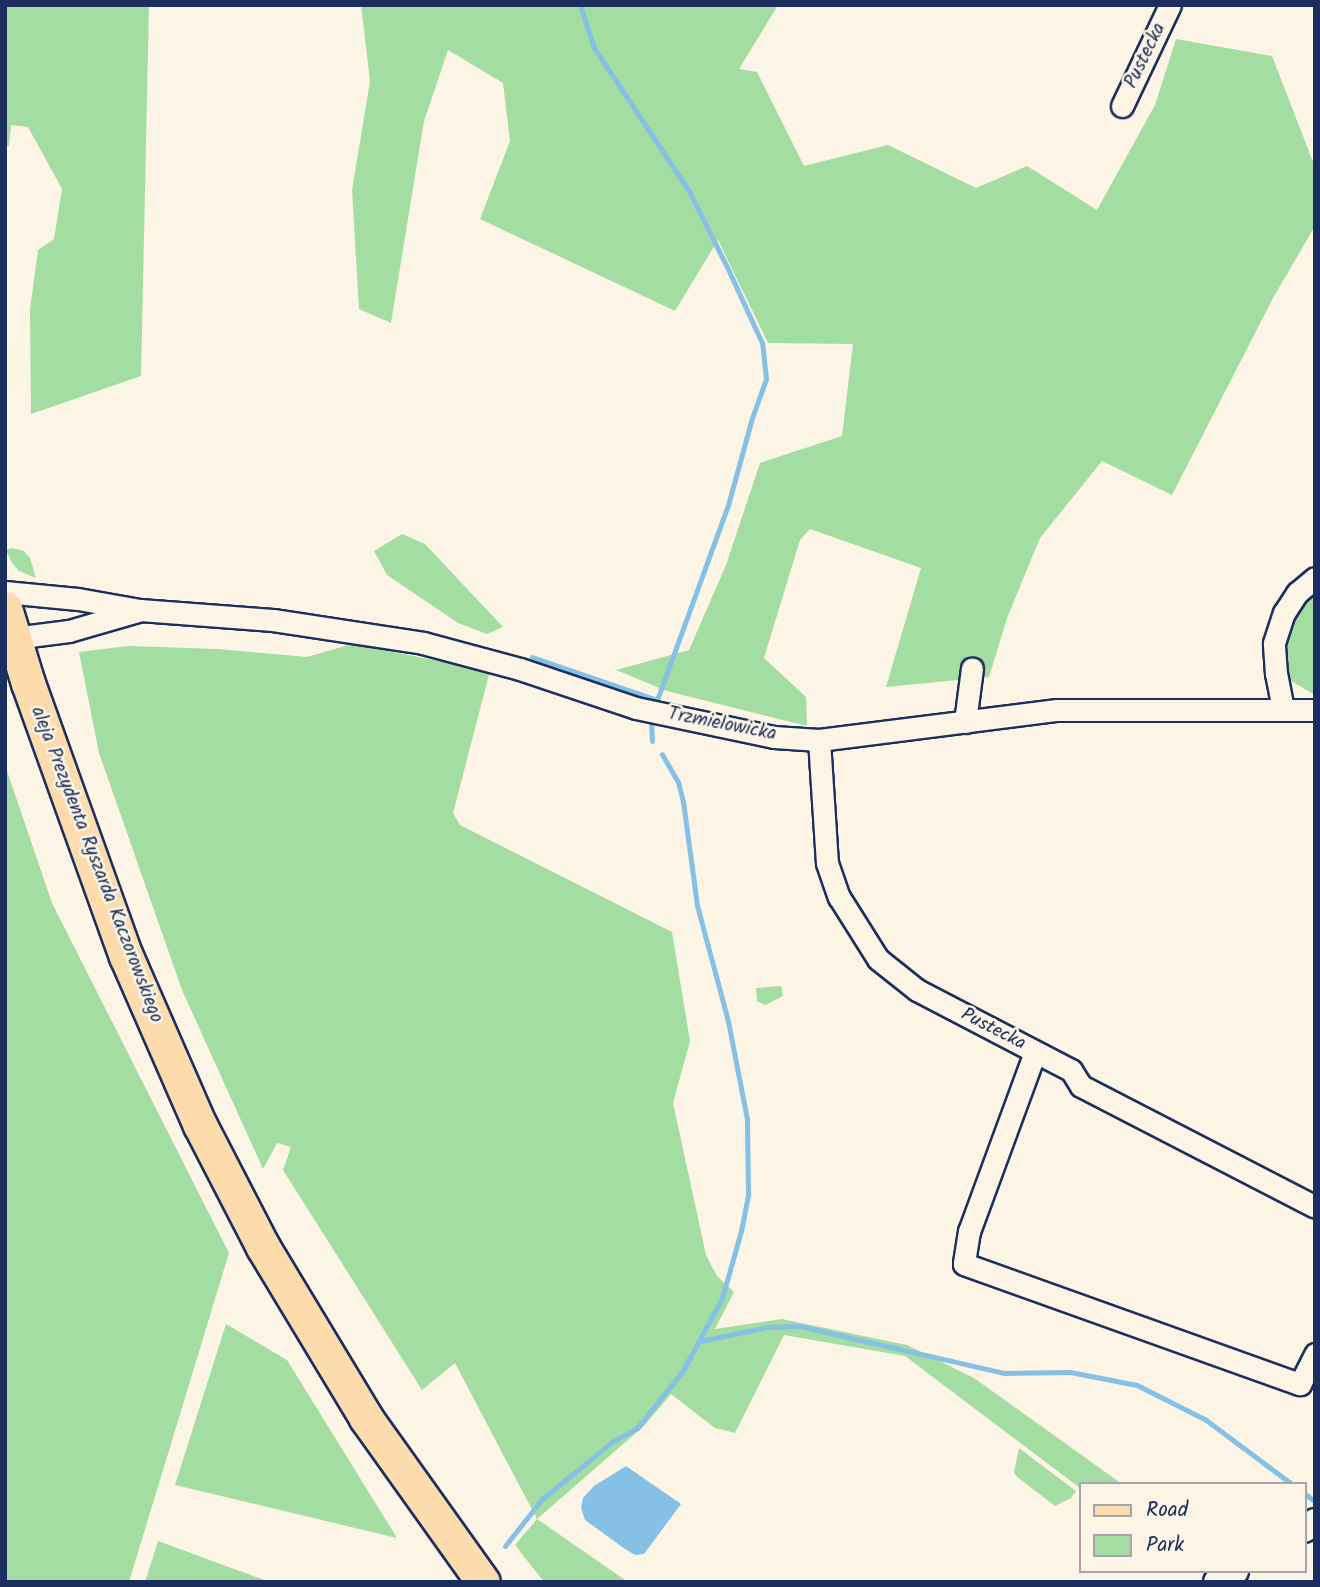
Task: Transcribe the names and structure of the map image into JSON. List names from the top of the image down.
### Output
{
  "streets": {
    "main road": ["aleja Prezydenta Ryszarda Kaczorowskiego"],
    "street": ["Pustecka", "Trzmielowicka"]
  },
  "crossings": [
    ["Pustecka", "Trzmielowicka"],
    ["Trzmielowicka", "aleja Prezydenta Ryszarda Kaczorowskiego"]
  ],
  "legend": ["Road", "Park"]
}
